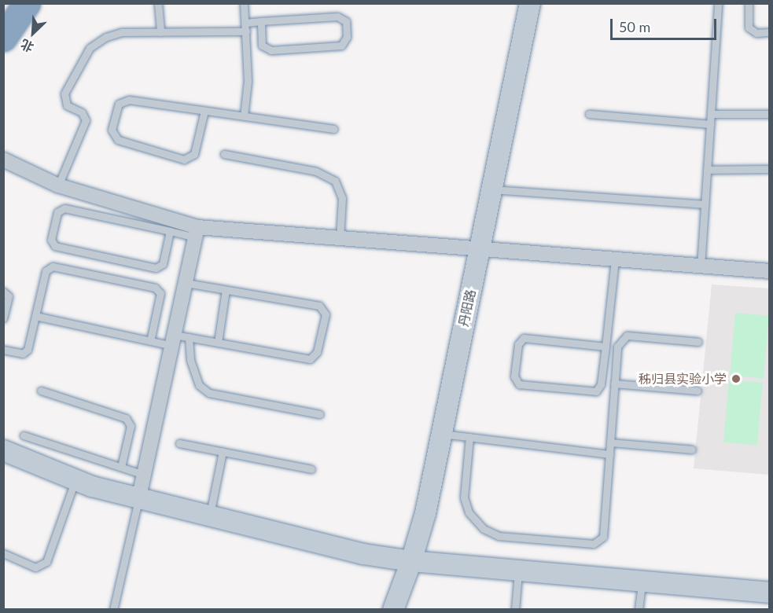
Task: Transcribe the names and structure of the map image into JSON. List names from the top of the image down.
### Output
{
  "streets": {
    "main road": ["丹阳路"]
  },
  "places": ["秭归县实验小学"],
  "scale_bar": "50 m",
  "north": "bottom left"
}
